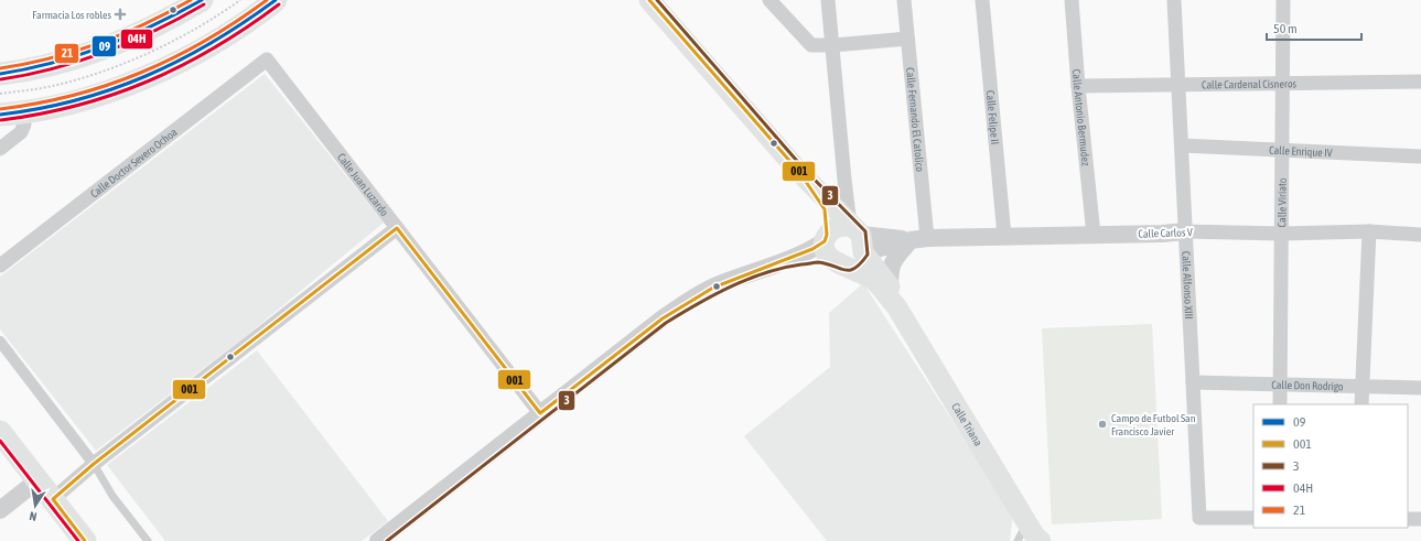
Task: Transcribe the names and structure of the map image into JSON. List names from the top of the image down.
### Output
{
  "streets": {
    "main road": ["Calle Triana"],
    "street": [
      "Calle Cardenal Cisneros",
      "Calle Felipe II",
      "Calle Antonio Bermudez",
      "Calle Fernando El Catolico",
      "Calle Enrique IV",
      "Calle Doctor Severo Ochoa",
      "Calle Juan Luzardo",
      "Calle Viriato",
      "Calle Carlos V",
      "Calle Alfonso XIII",
      "Calle Don Rodrigo"
    ]
  },
  "crossings": [
    ["Calle Cardenal Cisneros", "Calle Antonio Bermudez"],
    ["Calle Cardenal Cisneros", "Calle Viriato"],
    ["Calle Cardenal Cisneros", "Calle Alfonso XIII"],
    ["Calle Felipe II", "Calle Carlos V"],
    ["Calle Antonio Bermudez", "Calle Carlos V"],
    ["Calle Fernando El Catolico", "Calle Carlos V"],
    ["Calle Enrique IV", "Calle Viriato"],
    ["Calle Enrique IV", "Calle Alfonso XIII"],
    ["Calle Doctor Severo Ochoa", "Calle Juan Luzardo"],
    ["Calle Viriato", "Calle Carlos V"],
    ["Calle Viriato", "Calle Don Rodrigo"],
    ["Calle Carlos V", "Calle Alfonso XIII"],
    ["Calle Alfonso XIII", "Calle Don Rodrigo"]
  ],
  "places": {
    "health": ["Farmacia Los robles"],
    "other": ["Campo de Futbol San Francisco Javier"]
  },
  "lines": [
    "transit line 09",
    "transit line 001",
    "transit line 3",
    "transit line 21",
    "transit line 04H"
  ],
  "legend": [
    "09",
    "001",
    "3",
    "04H",
    "21"
  ],
  "scale_bar": "50 m",
  "north": "bottom"
}
